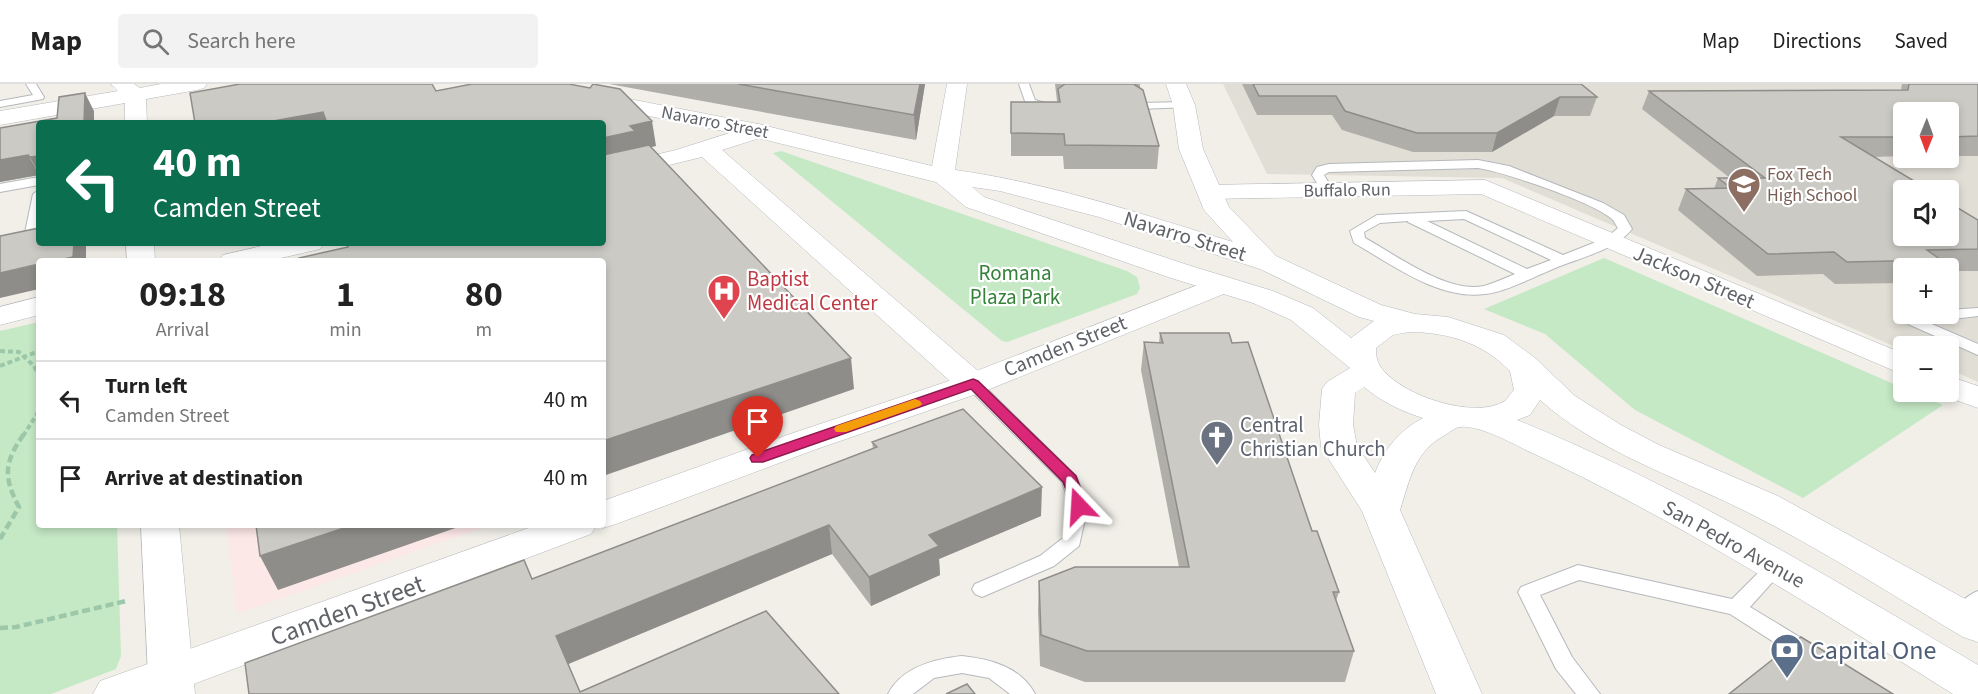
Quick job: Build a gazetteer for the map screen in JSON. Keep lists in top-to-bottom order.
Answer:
{
  "streets": {
    "main road": [
      "Navarro Street",
      "Buffalo Run",
      "Jackson Street",
      "Camden Street",
      "San Pedro Avenue"
    ]
  },
  "crossings": [
    ["Navarro Street", "Camden Street"],
    ["Navarro Street", "San Pedro Avenue"],
    ["Buffalo Run", "Jackson Street"]
  ],
  "parks": ["Romana Plaza Park"],
  "places": {
    "school or university": ["Fox Tech High School"],
    "hospital": ["Baptist Medical Center"],
    "church": ["Central Christian Church"],
    "bank": ["Capital One"]
  },
  "north": "bottom",
  "page": {
    "header": "Map",
    "search": "Search here",
    "nav": ["Map", "Directions", "Saved"],
    "map_buttons": ["+", "−"],
    "turn": ["40 m", "Camden Street"],
    "eta": [
      "09:18",
      "Arrival",
      "1",
      "min",
      "80",
      "m"
    ],
    "list": [
      {
        "name": "Turn left",
        "note": "Camden Street",
        "value": "40 m"
      },
      {
        "name": "Arrive at destination",
        "value": "40 m"
      }
    ]
  }
}
